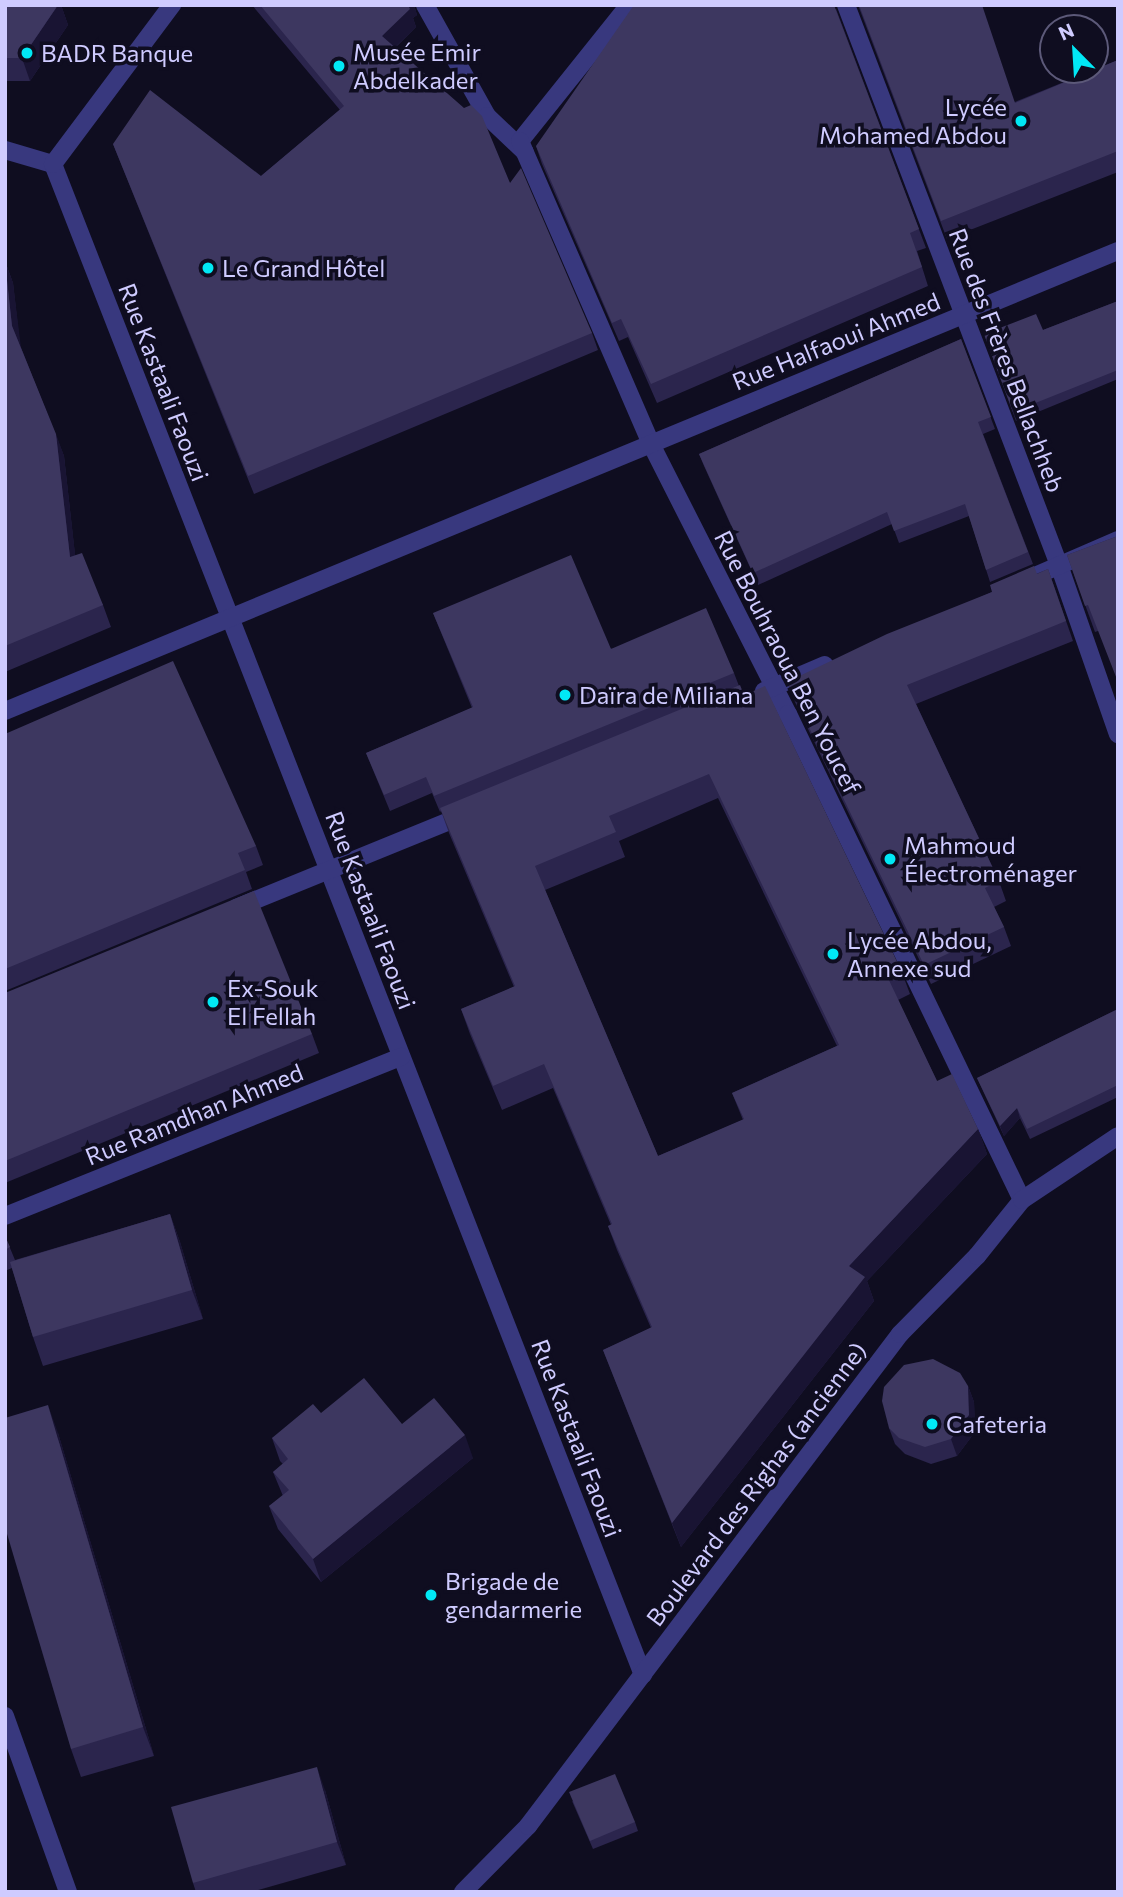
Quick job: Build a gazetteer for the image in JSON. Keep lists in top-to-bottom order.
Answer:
{
  "streets": {
    "street": [
      "Rue Halfaoui Ahmed",
      "Rue des Frères Bellachheb",
      "Rue Kastaali Faouzi",
      "Rue Bouhraoua Ben Youcef",
      "Rue Ramdhan Ahmed",
      "Boulevard des Righas (ancienne)"
    ]
  },
  "crossings": [
    ["Rue Halfaoui Ahmed", "Rue des Frères Bellachheb"],
    ["Rue Halfaoui Ahmed", "Rue Kastaali Faouzi"],
    ["Rue Halfaoui Ahmed", "Rue Bouhraoua Ben Youcef"],
    ["Rue Kastaali Faouzi", "Rue Ramdhan Ahmed"],
    ["Rue Kastaali Faouzi", "Boulevard des Righas (ancienne)"],
    ["Rue Bouhraoua Ben Youcef", "Boulevard des Righas (ancienne)"]
  ],
  "places": [
    "BADR Banque",
    "Musée Emir Abdelkader",
    "Lycée Mohamed Abdou",
    "Le Grand Hôtel",
    "Daïra de Miliana",
    "Mahmoud Électroménager",
    "Lycée Abdou, Annexe sud",
    "Ex-Souk El Fellah",
    "Cafeteria",
    "Brigade de gendarmerie"
  ],
  "north": "top left"
}
